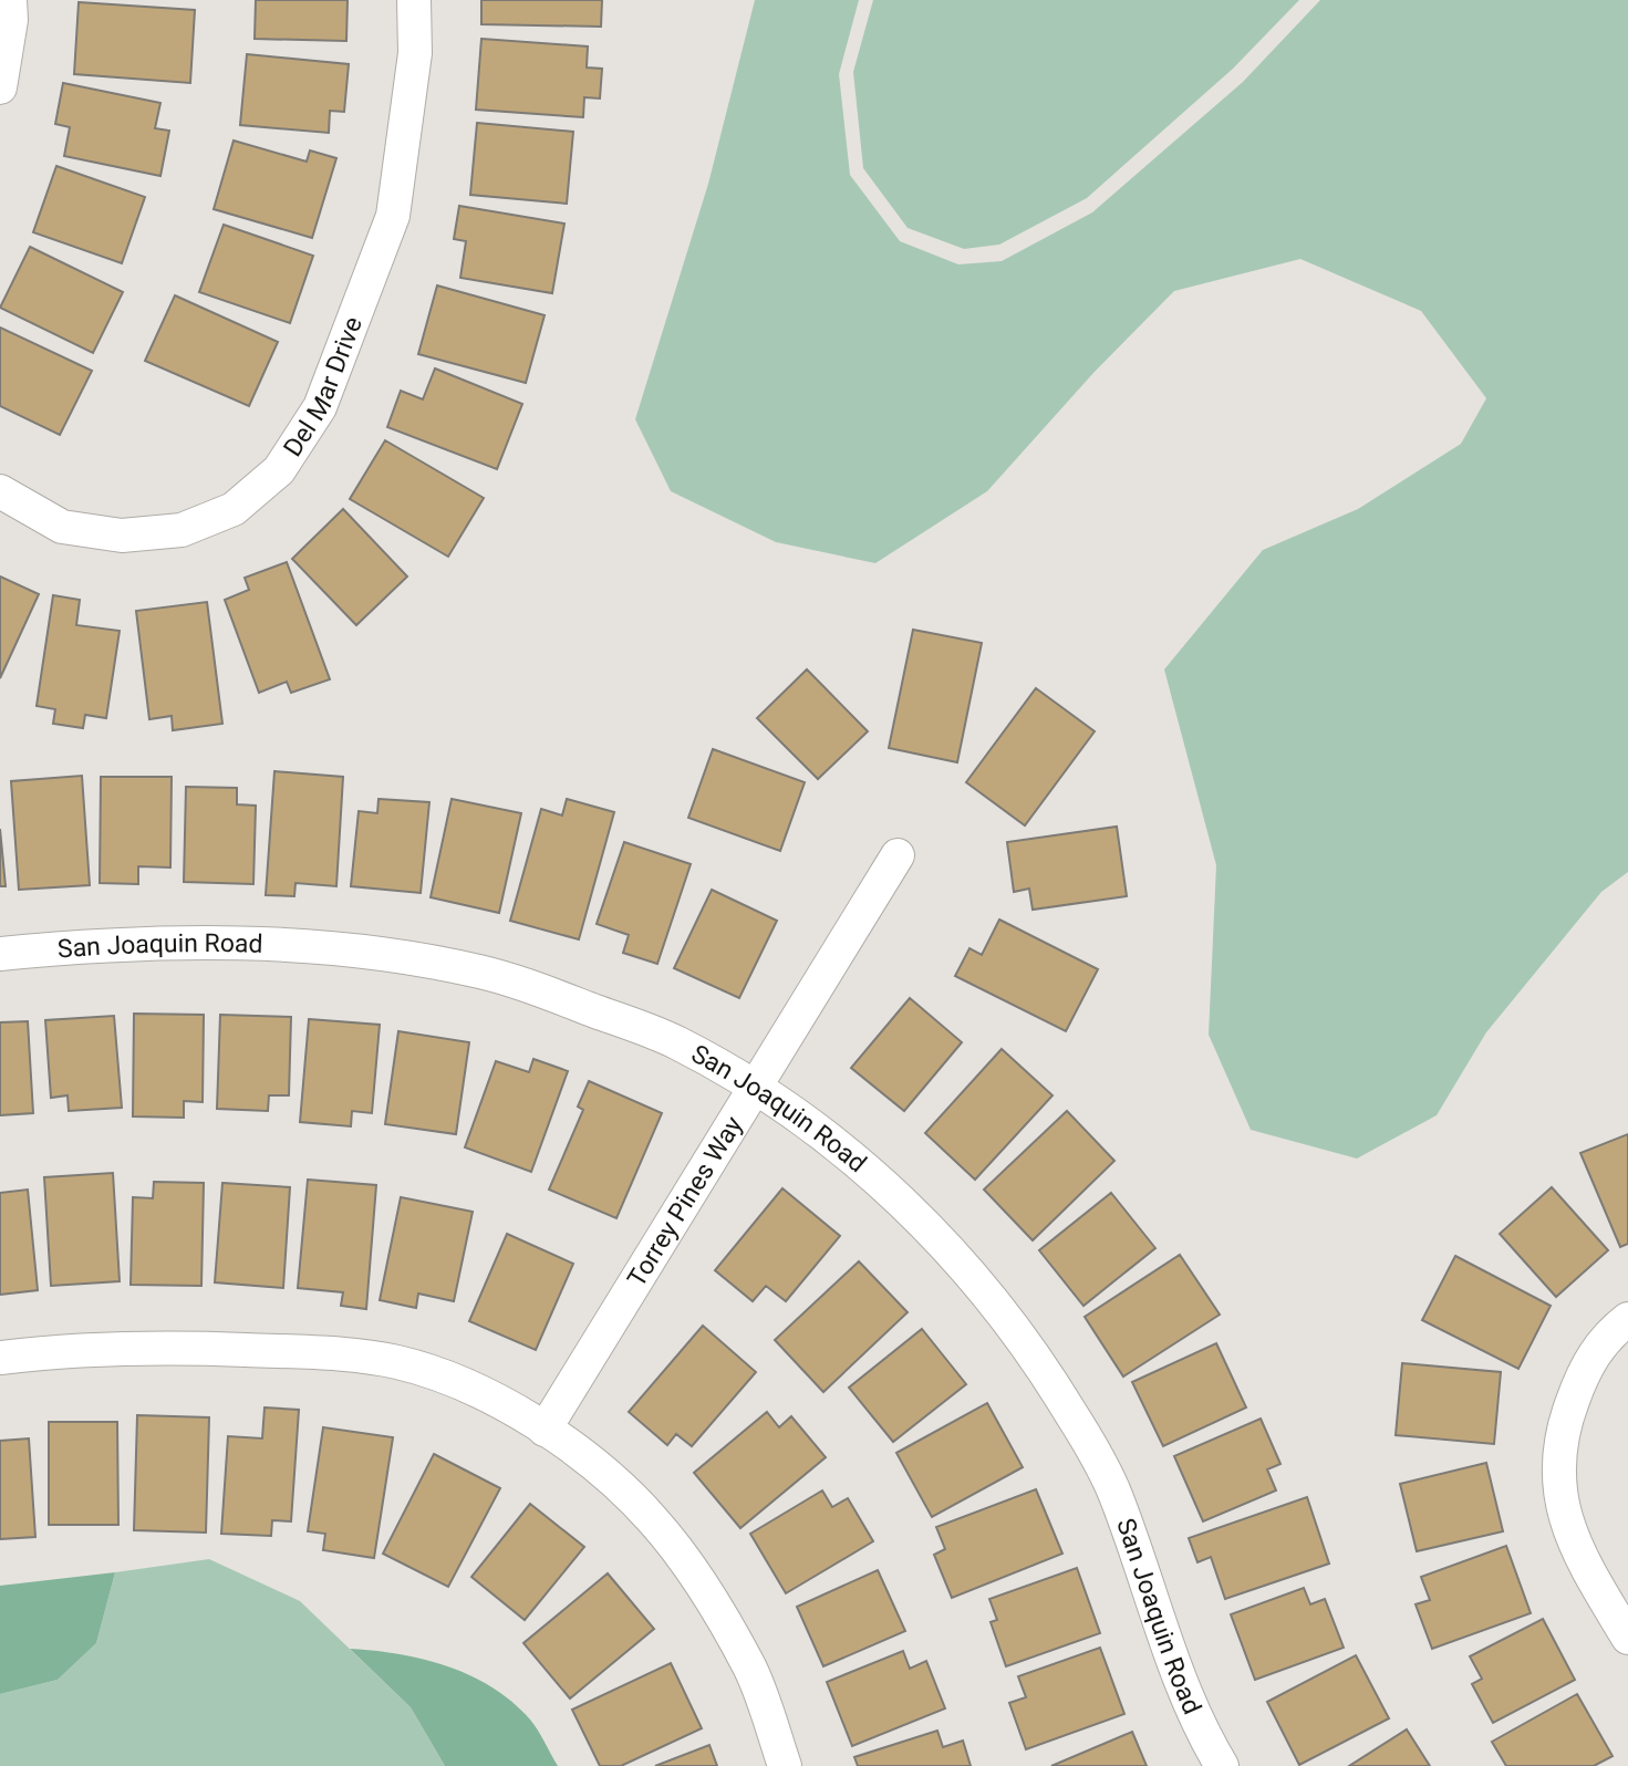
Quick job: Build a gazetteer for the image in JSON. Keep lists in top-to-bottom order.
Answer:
{
  "streets": {
    "street": ["Del Mar Drive", "San Joaquin Road", "Torrey Pines Way"]
  },
  "crossings": [
    ["San Joaquin Road", "Torrey Pines Way"]
  ]
}
